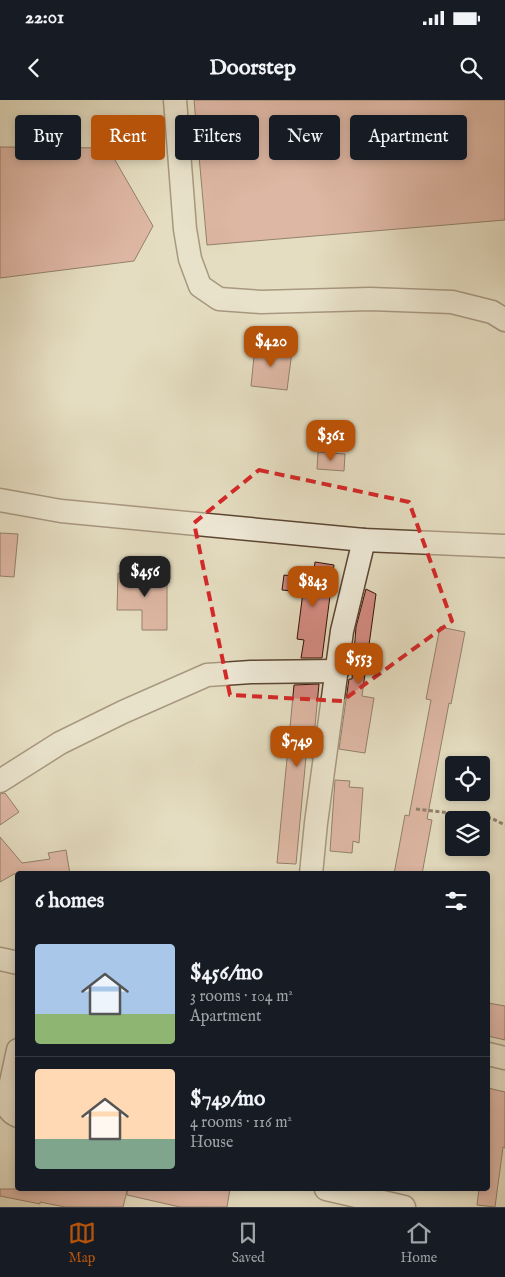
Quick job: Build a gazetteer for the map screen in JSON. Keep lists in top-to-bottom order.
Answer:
{
  "page": {
    "status": "22:01",
    "header": "Doorstep",
    "chip": [
      "Buy",
      "Rent",
      "Filters",
      "New",
      "Apartment"
    ],
    "price": [
      "$420",
      "$361",
      "$456",
      "$843",
      "$553",
      "$749"
    ],
    "heading": "6 homes",
    "list": [
      {
        "name": "$456/mo",
        "note": "3 rooms · 104 m² · Apartment"
      },
      {
        "name": "$749/mo",
        "note": "4 rooms · 116 m² · House"
      }
    ],
    "tabs": ["Map", "Saved", "Home"]
  }
}
